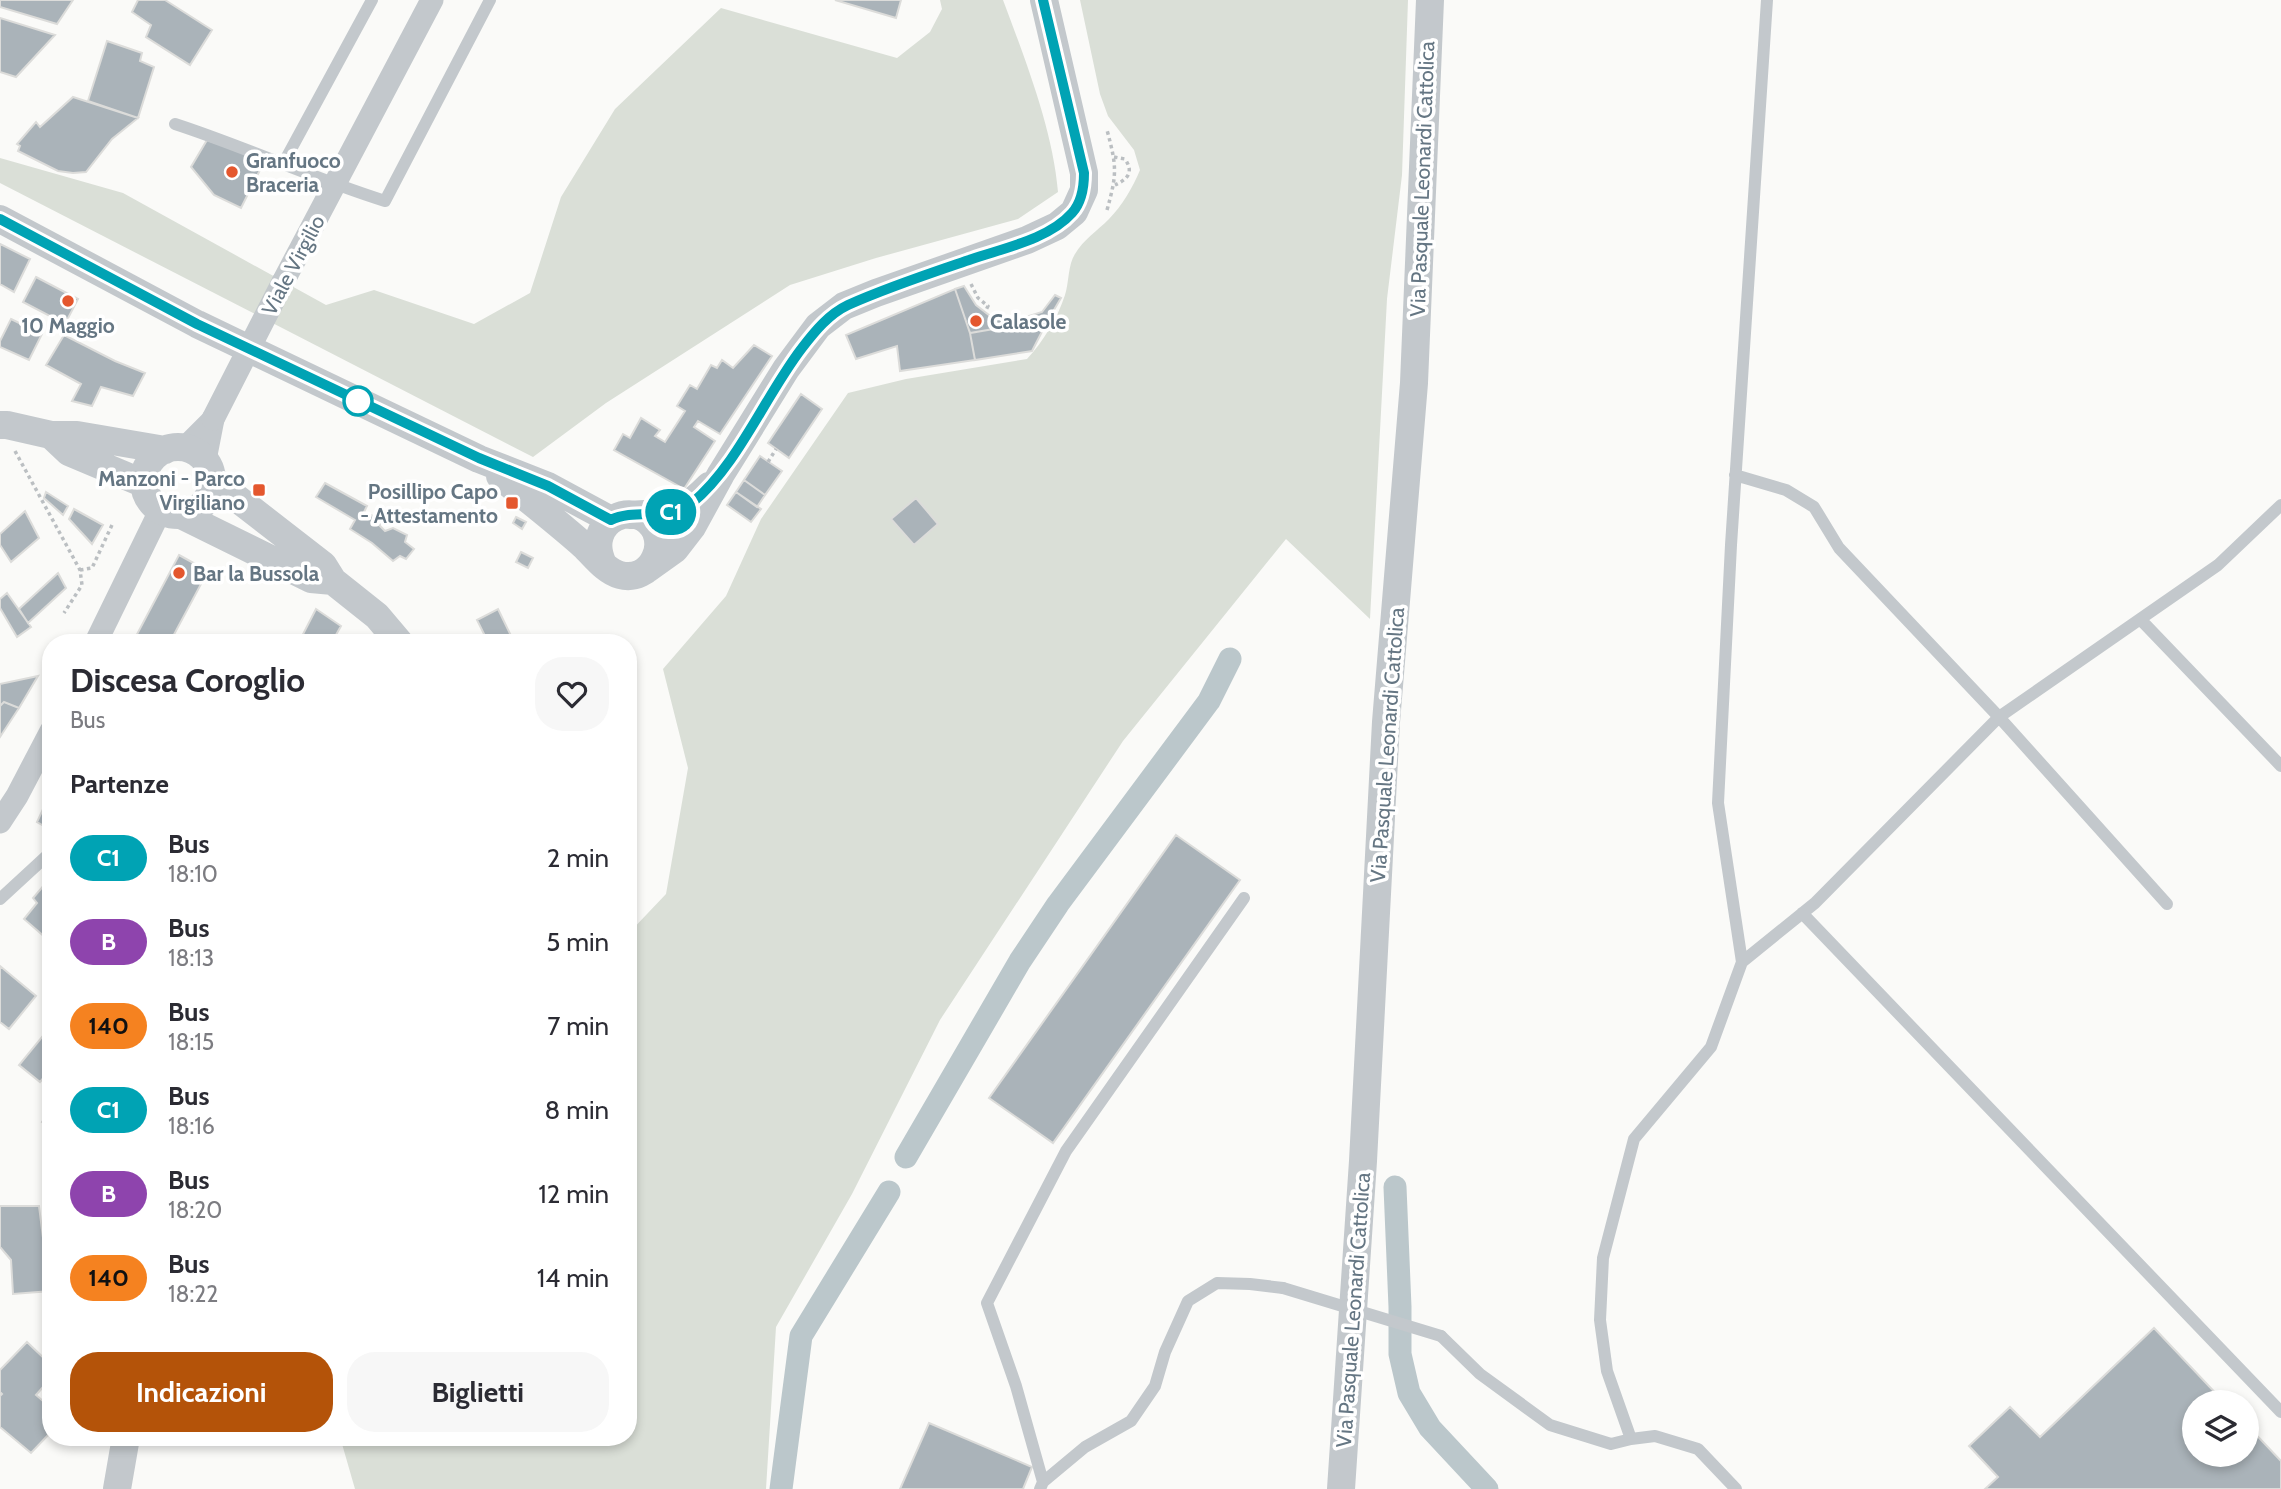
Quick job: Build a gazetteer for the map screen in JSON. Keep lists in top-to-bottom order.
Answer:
{
  "streets": {
    "street": ["Via Pasquale Leonardi Cattolica", "Viale Virgilio"]
  },
  "places": {
    "other": [
      "Granfuoco Braceria",
      "10 Maggio",
      "Calasole",
      "Bar la Bussola"
    ],
    "transit": ["Manzoni - Parco Virgiliano", "Posillipo Capo - Attestamento"]
  },
  "lines": ["bus line C1"],
  "page": {
    "on_map": "C1",
    "heading": [
      ["Discesa Coroglio", "Bus"],
      "Partenze"
    ],
    "list": [
      {
        "mark": "C1",
        "name": "Bus",
        "note": "18:10",
        "value": "2 min"
      },
      {
        "mark": "B",
        "name": "Bus",
        "note": "18:13",
        "value": "5 min"
      },
      {
        "mark": "140",
        "name": "Bus",
        "note": "18:15",
        "value": "7 min"
      },
      {
        "mark": "C1",
        "name": "Bus",
        "note": "18:16",
        "value": "8 min"
      },
      {
        "mark": "B",
        "name": "Bus",
        "note": "18:20",
        "value": "12 min"
      },
      {
        "mark": "140",
        "name": "Bus",
        "note": "18:22",
        "value": "14 min"
      }
    ],
    "buttons": ["Indicazioni", "Biglietti"]
  }
}
